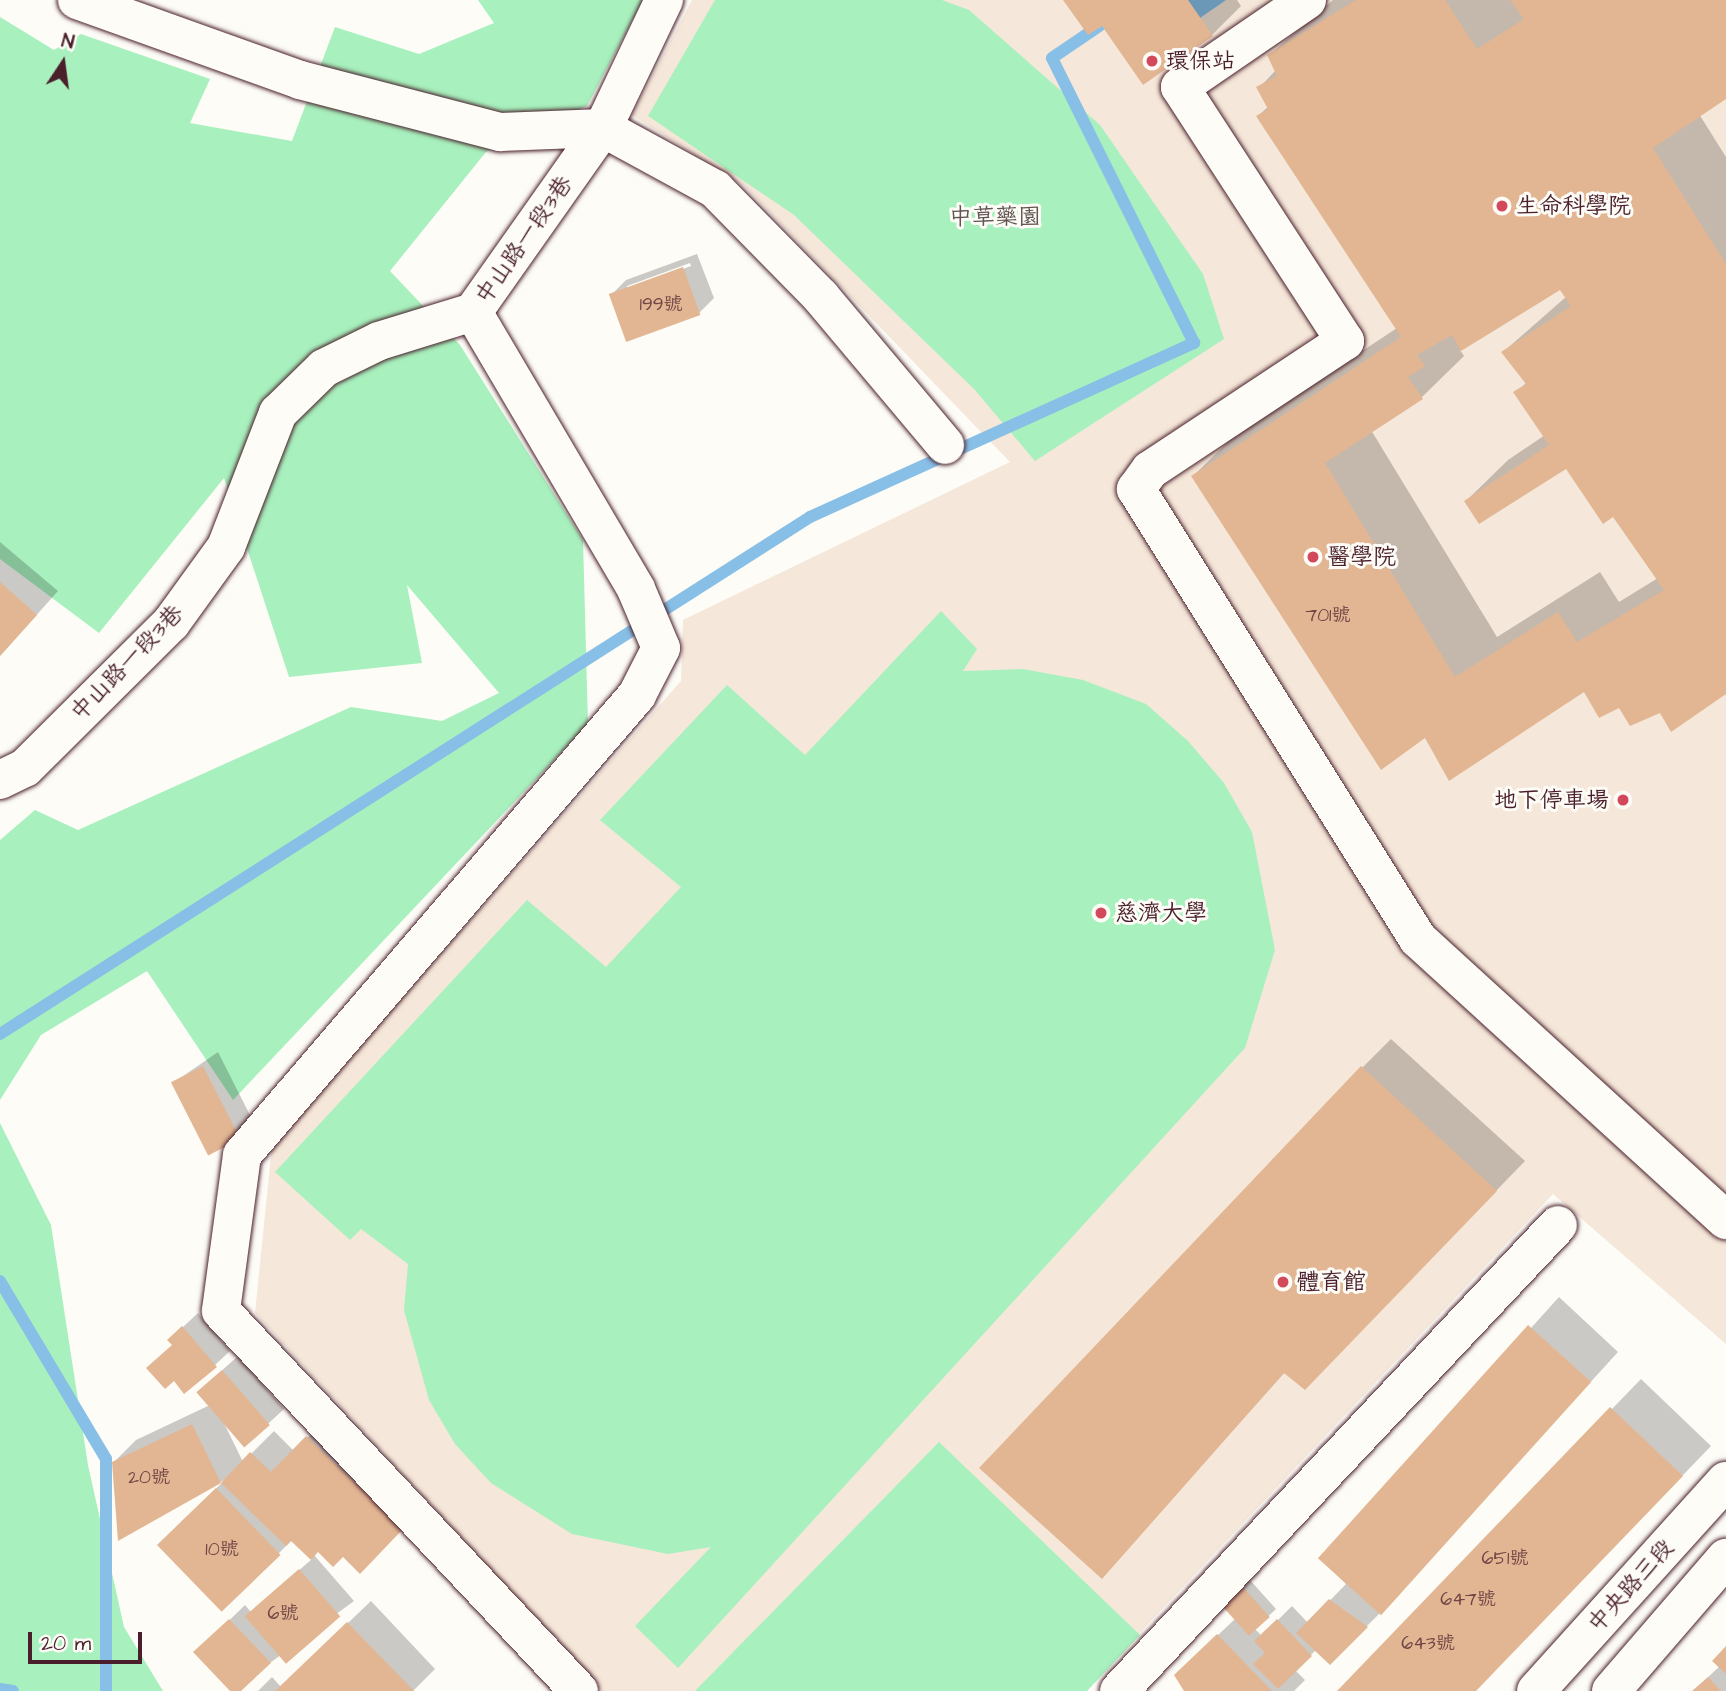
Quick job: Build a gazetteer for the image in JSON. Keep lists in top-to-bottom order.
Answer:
{
  "streets": {
    "street": ["中山路一段3巷", "中央路三段"]
  },
  "parks": ["中草藥園"],
  "places": [
    "環保站",
    "生命科學院",
    "醫學院",
    "地下停車場",
    "慈濟大學",
    "體育館"
  ],
  "house_numbers": [
    "199號",
    "701號",
    "20號",
    "10號",
    "651號",
    "647號",
    "6號",
    "643號"
  ],
  "scale_bar": "20 m",
  "north": "top"
}
